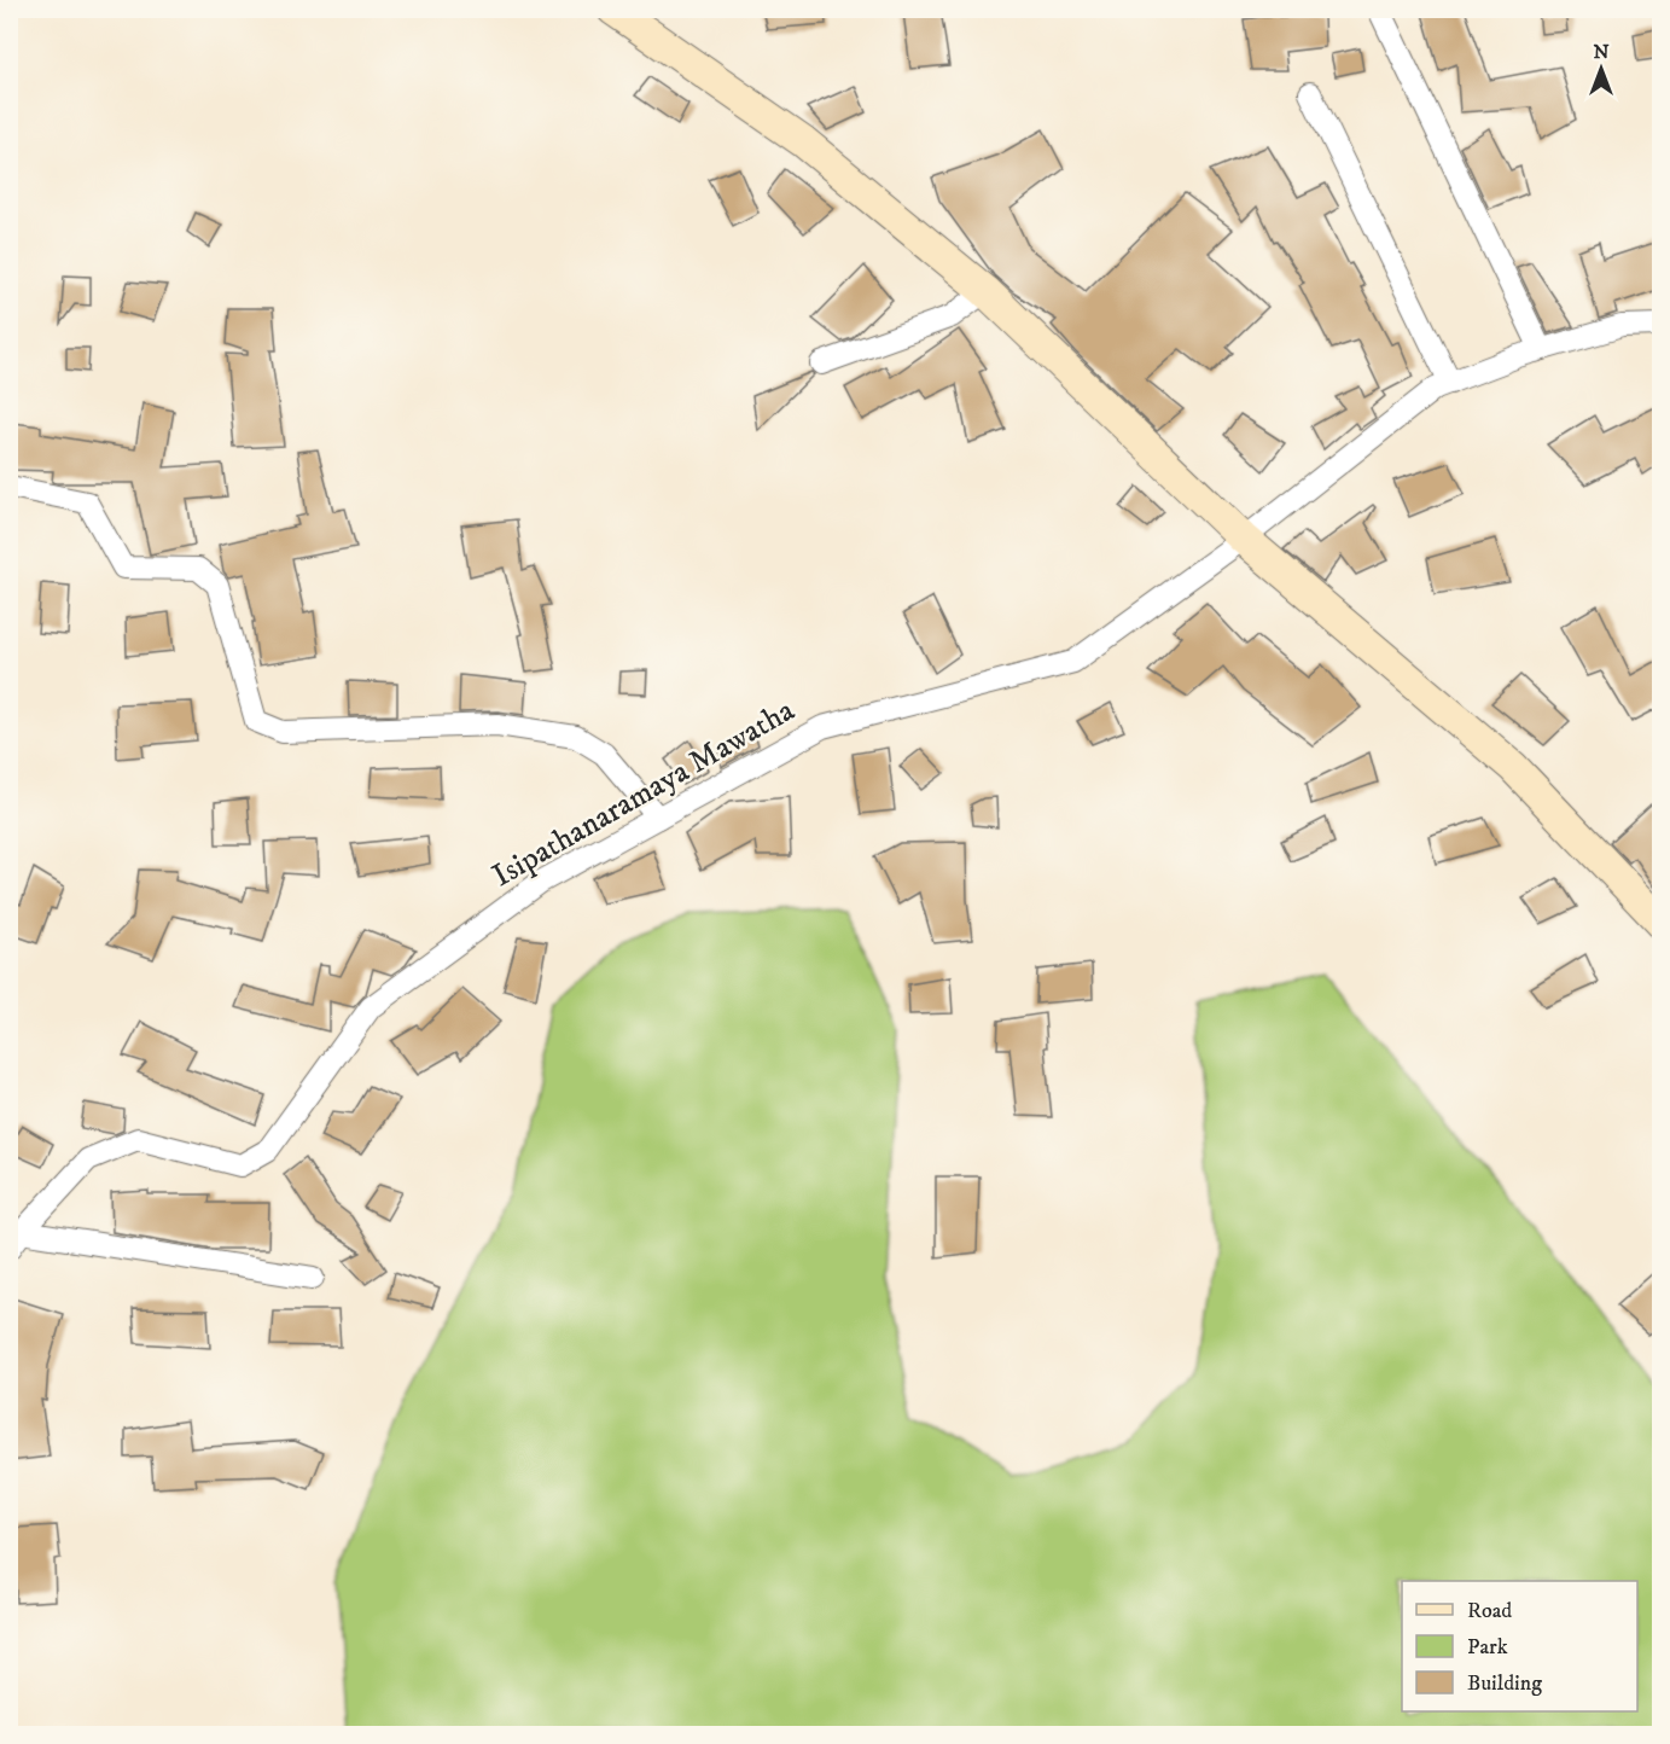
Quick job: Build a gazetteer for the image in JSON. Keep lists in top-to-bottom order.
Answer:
{
  "streets": {
    "street": ["Isipathanaramaya Mawatha"]
  },
  "legend": ["Road", "Park", "Building"],
  "north": "top"
}
